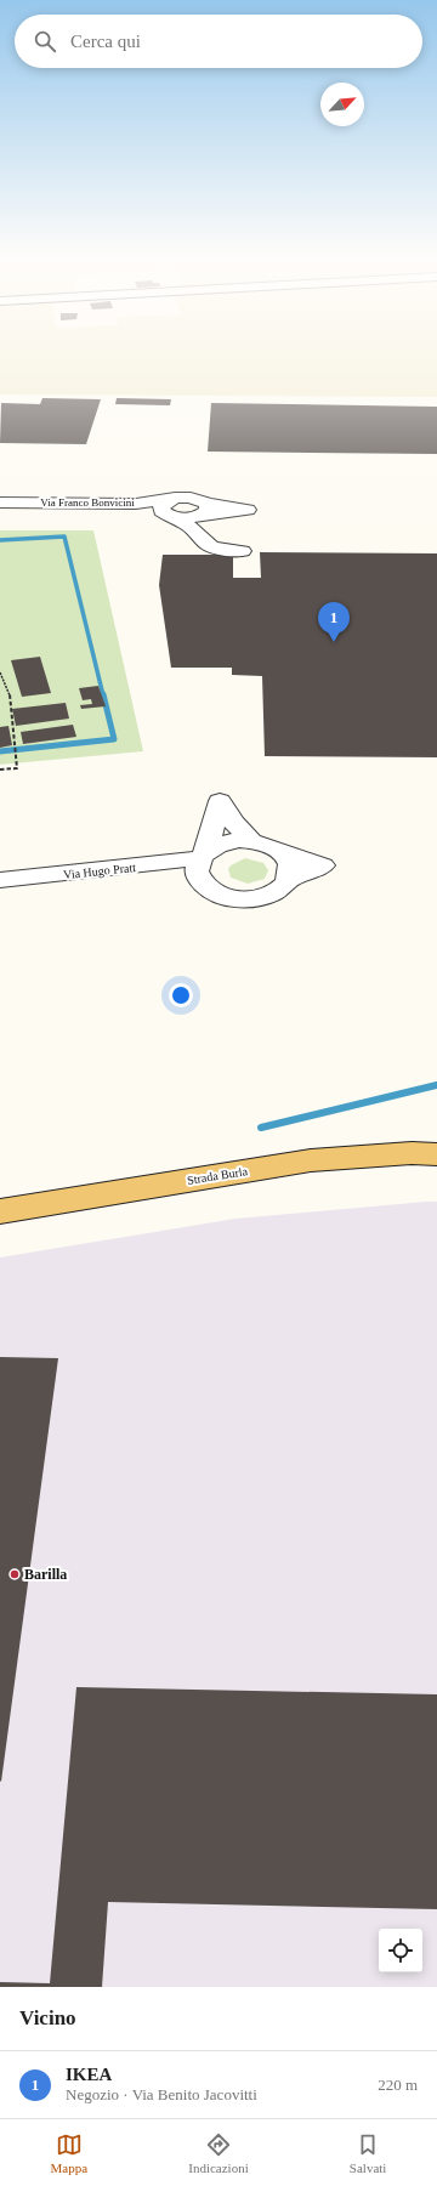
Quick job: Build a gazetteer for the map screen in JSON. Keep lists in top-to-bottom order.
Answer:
{
  "streets": {
    "main road": ["Strada Burla"],
    "street": ["Via Franco Bonvicini", "Via Hugo Pratt"]
  },
  "places": ["Barilla"],
  "north": "top right",
  "page": {
    "search": "Cerca qui",
    "pins": "1",
    "heading": "Vicino",
    "list": [
      {
        "mark": "1",
        "name": "IKEA",
        "note": "Negozio · Via Benito Jacovitti",
        "value": "220 m"
      }
    ],
    "nav": ["Mappa", "Indicazioni", "Salvati"]
  }
}
